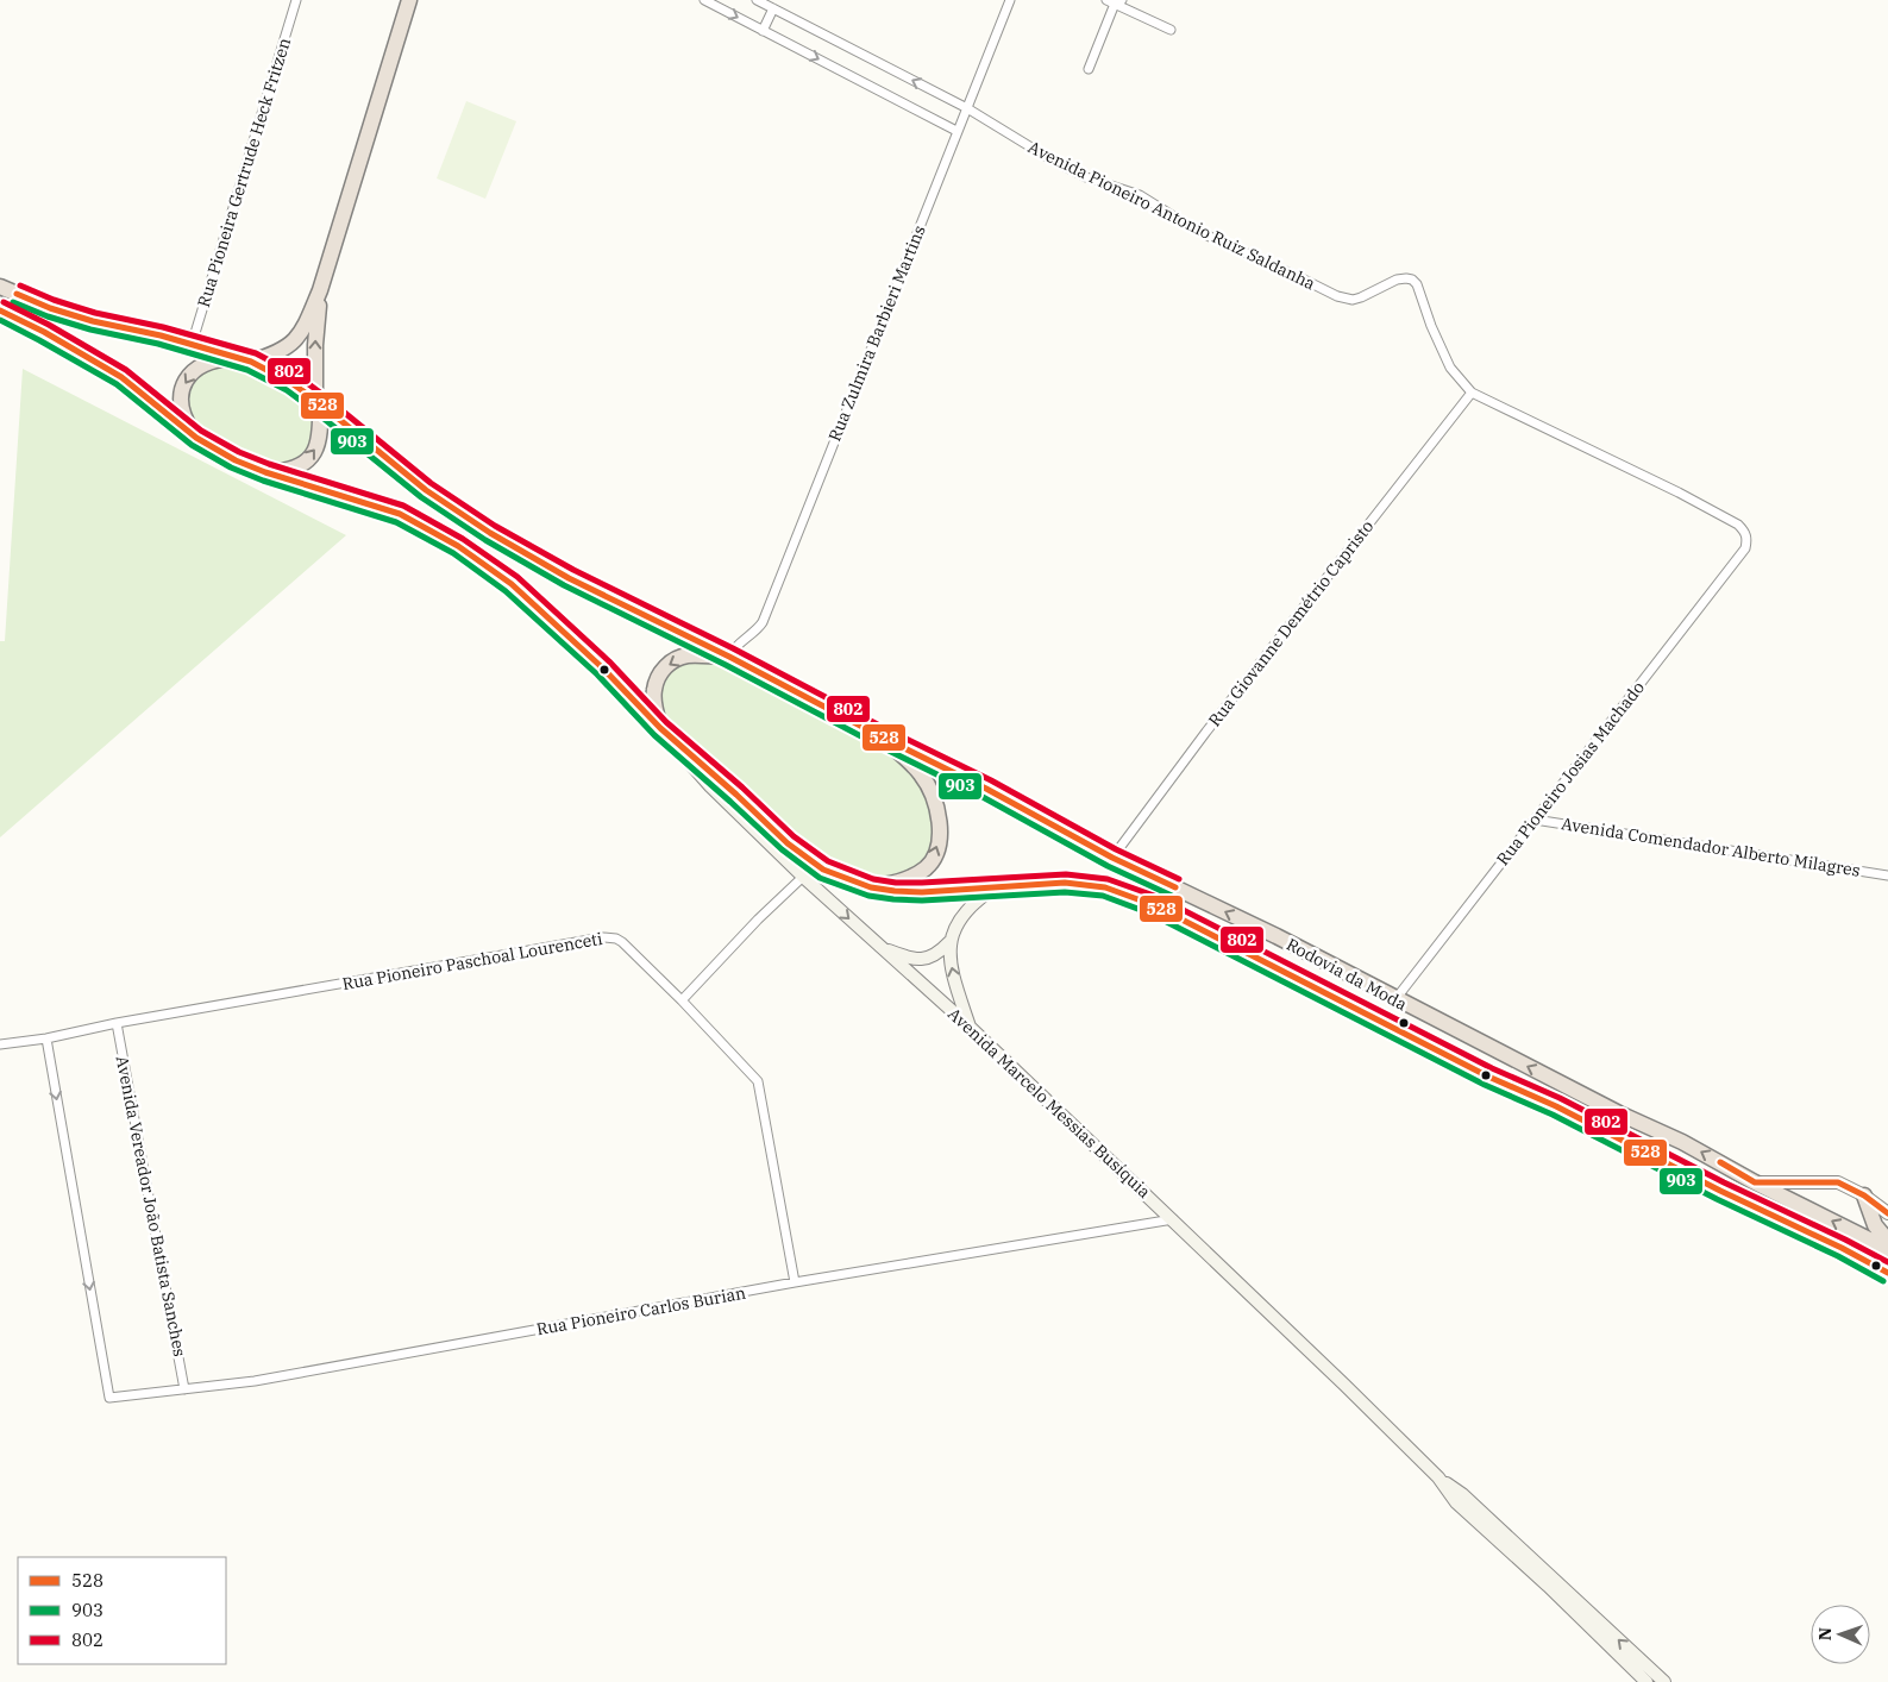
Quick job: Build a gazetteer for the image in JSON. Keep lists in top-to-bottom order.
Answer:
{
  "streets": {
    "highway": ["Rodovia da Moda"],
    "street": [
      "Rua Pioneira Gertrude Heck Fritzen",
      "Avenida Pioneiro Antonio Ruiz Saldanha",
      "Rua Zulmira Barbieri Martins",
      "Rua Giovanne Demétrio Capristo",
      "Rua Pioneiro Josias Machado",
      "Avenida Comendador Alberto Milagres",
      "Rua Pioneiro Paschoal Lourenceti",
      "Avenida Marcelo Messias Busíquia",
      "Avenida Vereador João Batista Sanches",
      "Rua Pioneiro Carlos Burian"
    ]
  },
  "crossings": [
    ["Avenida Pioneiro Antonio Ruiz Saldanha", "Rua Zulmira Barbieri Martins"],
    ["Avenida Pioneiro Antonio Ruiz Saldanha", "Rua Giovanne Demétrio Capristo"],
    ["Avenida Pioneiro Antonio Ruiz Saldanha", "Rua Pioneiro Josias Machado"],
    ["Rua Zulmira Barbieri Martins", "Rodovia da Moda"],
    ["Rua Giovanne Demétrio Capristo", "Rodovia da Moda"],
    ["Rua Pioneiro Josias Machado", "Avenida Comendador Alberto Milagres"],
    ["Rua Pioneiro Josias Machado", "Rodovia da Moda"],
    ["Rua Pioneiro Paschoal Lourenceti", "Avenida Vereador João Batista Sanches"],
    ["Rua Pioneiro Paschoal Lourenceti", "Rua Pioneiro Carlos Burian"],
    ["Rodovia da Moda", "Avenida Marcelo Messias Busíquia"],
    ["Avenida Marcelo Messias Busíquia", "Rua Pioneiro Carlos Burian"],
    ["Avenida Vereador João Batista Sanches", "Rua Pioneiro Carlos Burian"]
  ],
  "lines": ["transit line 802", "transit line 528", "transit line 903"],
  "legend": ["528", "903", "802"],
  "north": "left"
}
